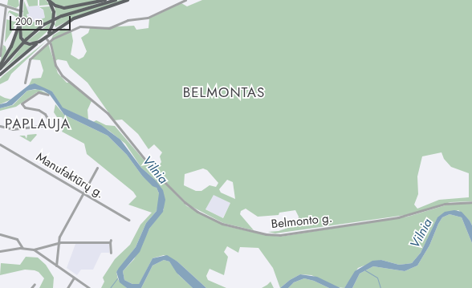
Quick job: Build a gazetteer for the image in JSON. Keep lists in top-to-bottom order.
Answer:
{
  "streets": {
    "street": ["Manufaktūrų g.", "Belmonto g."]
  },
  "districts": ["BELMONTAS", "PAPLAUJA"],
  "water": ["Vilnia"],
  "scale_bar": "200 m"
}
